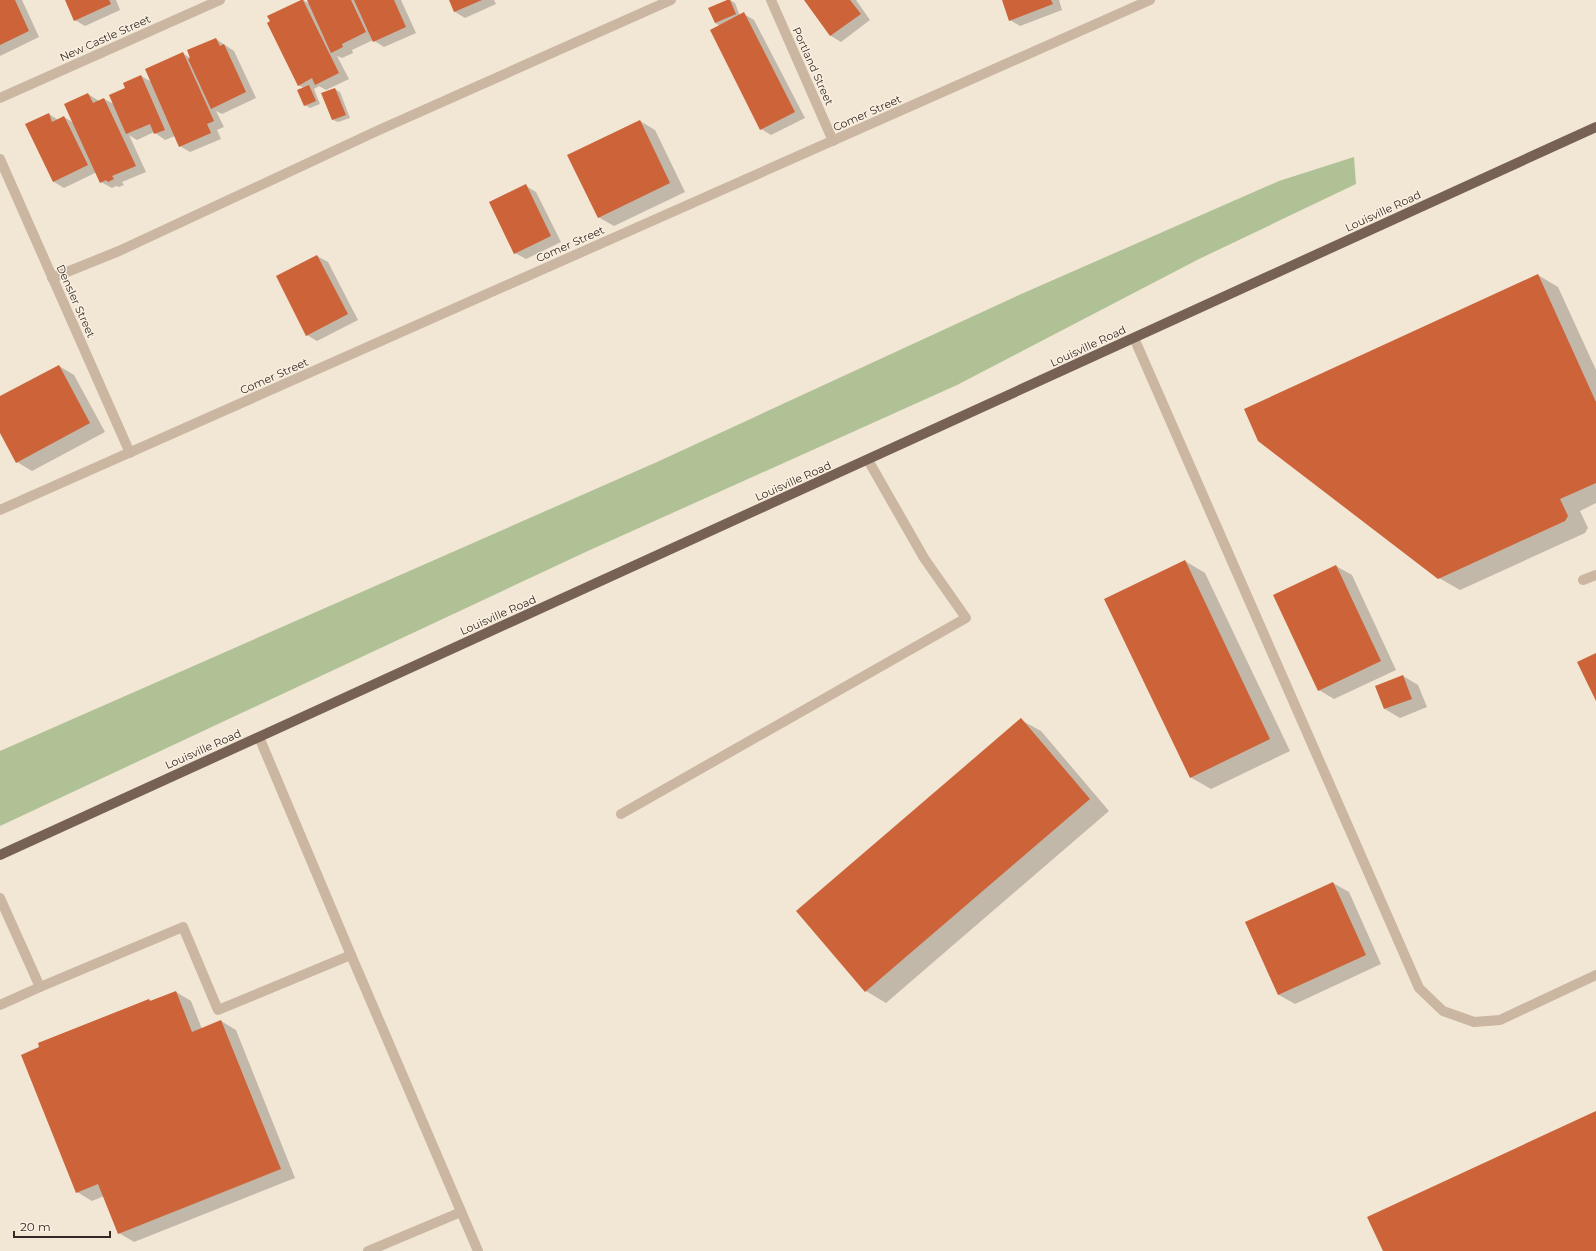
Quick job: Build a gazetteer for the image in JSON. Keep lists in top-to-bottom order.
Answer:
{
  "streets": {
    "main road": ["Louisville Road"],
    "street": [
      "New Castle Street",
      "Portland Street",
      "Comer Street",
      "Densler Street"
    ]
  },
  "crossings": [
    ["Portland Street", "Comer Street"],
    ["Comer Street", "Densler Street"]
  ],
  "scale_bar": "20 m"
}
